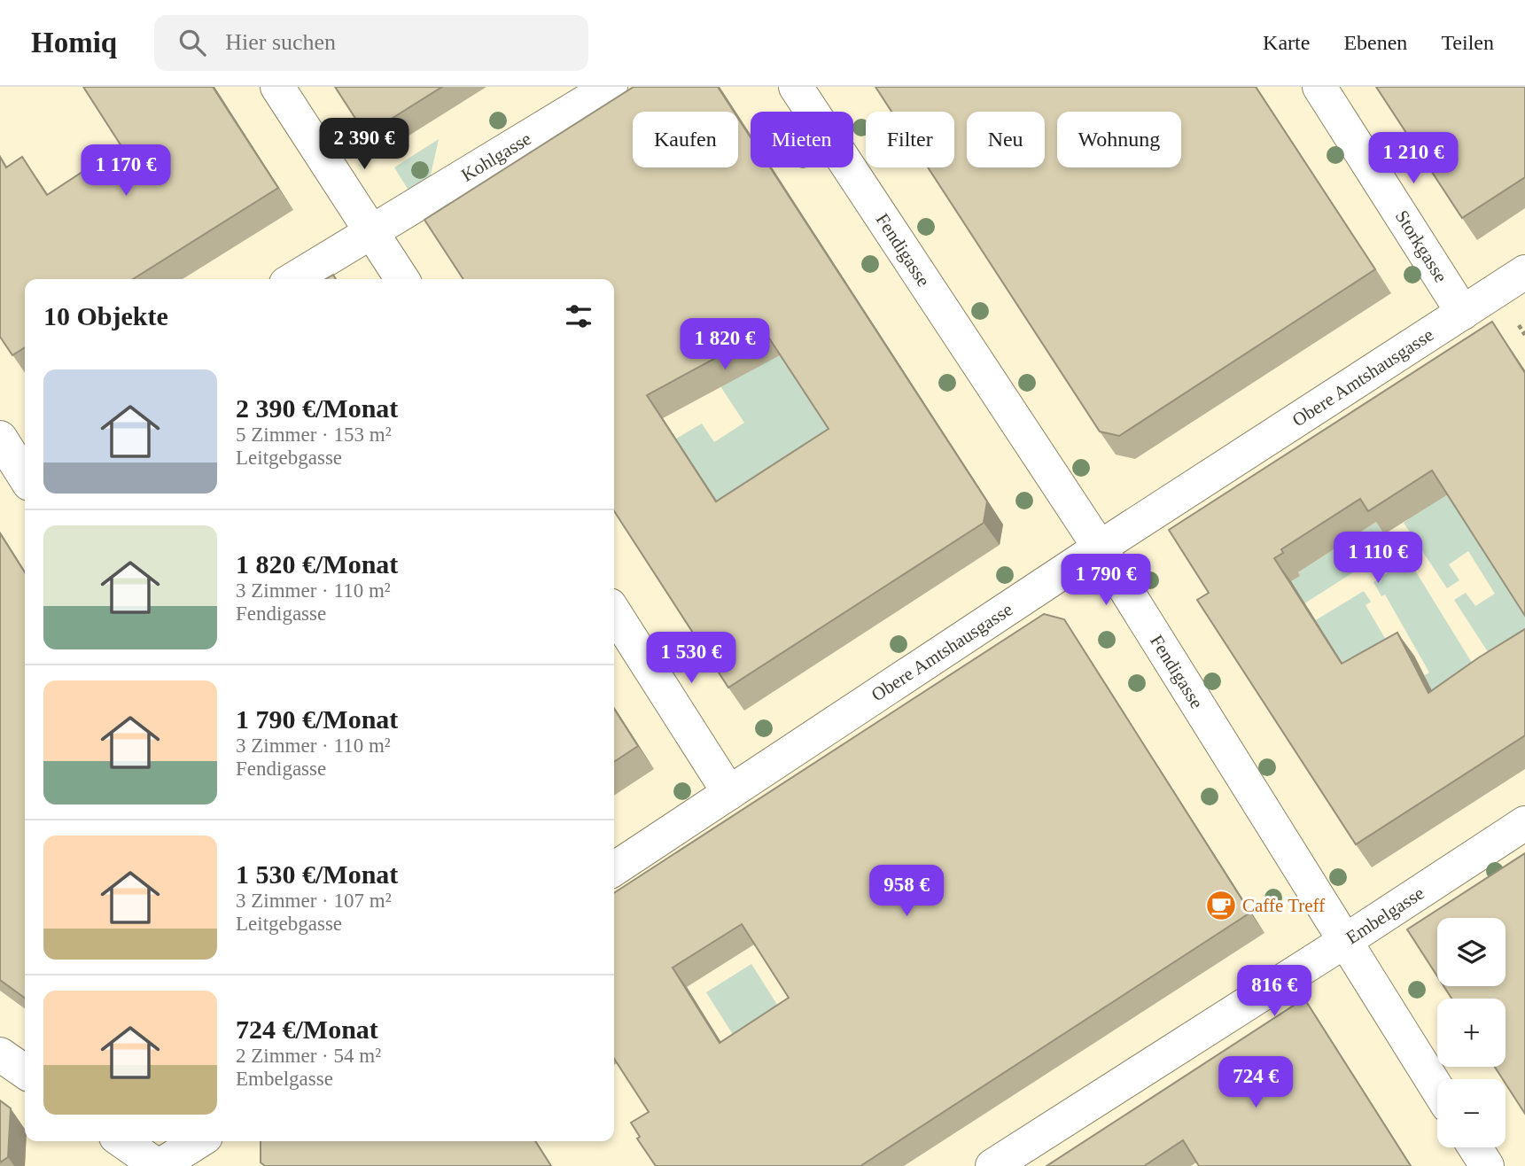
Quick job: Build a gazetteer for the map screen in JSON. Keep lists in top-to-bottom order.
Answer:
{
  "streets": {
    "street": [
      "Kohlgasse",
      "Storkgasse",
      "Fendigasse",
      "Obere Amtshausgasse",
      "Embelgasse"
    ]
  },
  "crossings": [
    ["Storkgasse", "Obere Amtshausgasse"],
    ["Fendigasse", "Obere Amtshausgasse"],
    ["Fendigasse", "Embelgasse"]
  ],
  "places": {
    "cafe": ["Caffe Treff"]
  },
  "page": {
    "header": "Homiq",
    "search": "Hier suchen",
    "nav": ["Karte", "Ebenen", "Teilen"],
    "chip": [
      "Kaufen",
      "Mieten",
      "Filter",
      "Neu",
      "Wohnung"
    ],
    "price": [
      "2 390 €",
      "1 210 €",
      "1 170 €",
      "1 820 €",
      "1 110 €",
      "1 790 €",
      "1 530 €",
      "958 €",
      "816 €",
      "724 €"
    ],
    "heading": "10 Objekte",
    "list": [
      {
        "name": "2 390 €/Monat",
        "note": "5 Zimmer · 153 m² · Leitgebgasse"
      },
      {
        "name": "1 820 €/Monat",
        "note": "3 Zimmer · 110 m² · Fendigasse"
      },
      {
        "name": "1 790 €/Monat",
        "note": "3 Zimmer · 110 m² · Fendigasse"
      },
      {
        "name": "1 530 €/Monat",
        "note": "3 Zimmer · 107 m² · Leitgebgasse"
      },
      {
        "name": "724 €/Monat",
        "note": "2 Zimmer · 54 m² · Embelgasse"
      }
    ],
    "map_buttons": ["+", "−"]
  }
}
